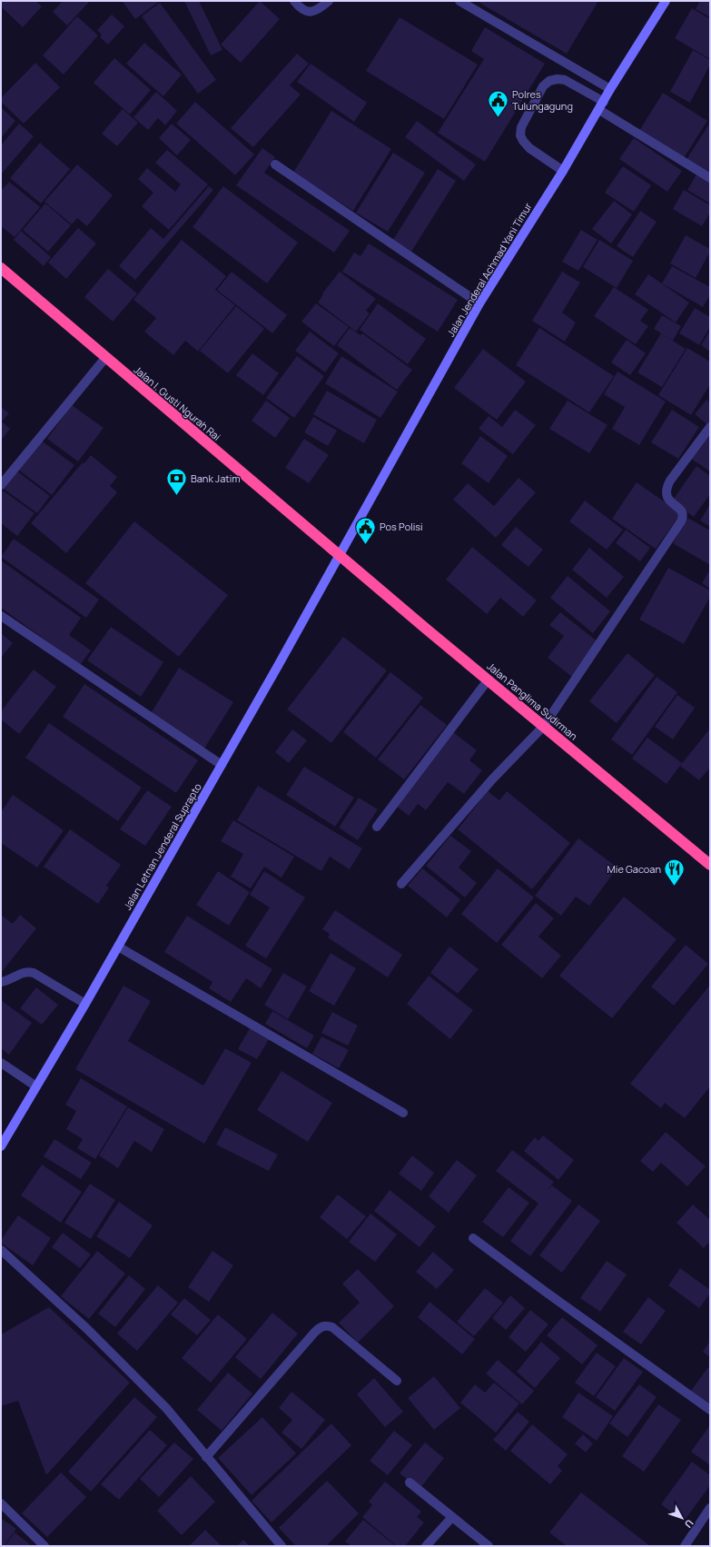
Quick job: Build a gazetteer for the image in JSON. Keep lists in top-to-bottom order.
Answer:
{
  "streets": {
    "highway": ["Jalan I. Gusti Ngurah Rai", "Jalan Panglima Sudirman"],
    "main road": ["Jalan Jenderal Achmad Yani Timur", "Jalan Letnan Jenderal Suprapto"]
  },
  "crossings": [
    ["Jalan Jenderal Achmad Yani Timur", "Jalan I. Gusti Ngurah Rai"],
    ["Jalan Jenderal Achmad Yani Timur", "Jalan Panglima Sudirman"],
    ["Jalan Jenderal Achmad Yani Timur", "Jalan Letnan Jenderal Suprapto"],
    ["Jalan I. Gusti Ngurah Rai", "Jalan Panglima Sudirman"],
    ["Jalan I. Gusti Ngurah Rai", "Jalan Letnan Jenderal Suprapto"],
    ["Jalan Panglima Sudirman", "Jalan Letnan Jenderal Suprapto"]
  ],
  "places": {
    "public building": ["Polres Tulungagung", "Pos Polisi"],
    "bank": ["Bank Jatim"],
    "restaurant": ["Mie Gacoan"]
  },
  "north": "bottom right"
}
